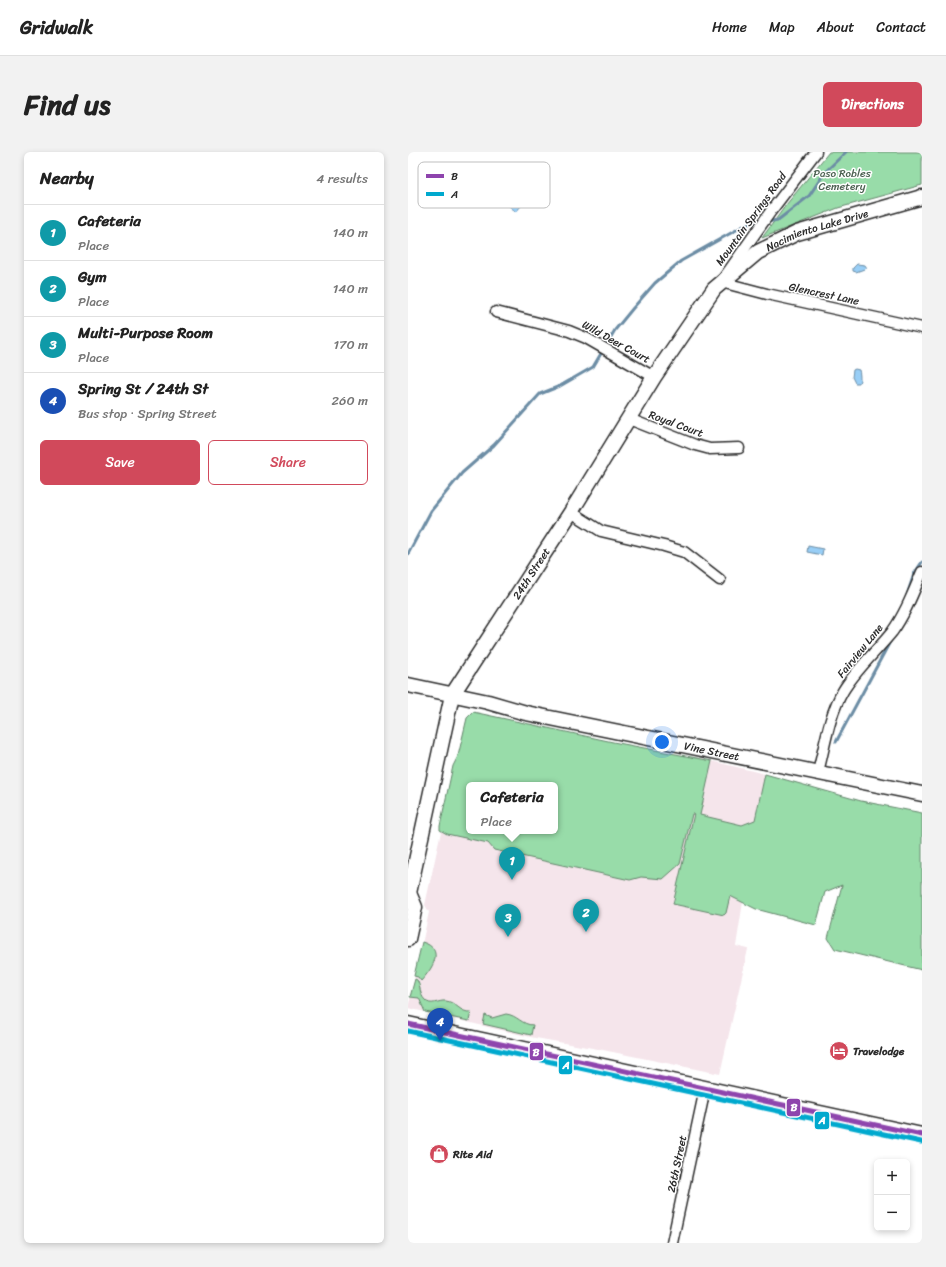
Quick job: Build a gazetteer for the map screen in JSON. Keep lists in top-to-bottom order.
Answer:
{
  "streets": {
    "main road": ["Nacimiento Lake Drive", "24th Street", "Vine Street"],
    "street": [
      "Mountain Springs Road",
      "Glencrest Lane",
      "Wild Deer Court",
      "Royal Court",
      "Fairview Lane",
      "26th Street"
    ]
  },
  "crossings": [
    ["Mountain Springs Road", "Nacimiento Lake Drive"],
    ["Mountain Springs Road", "Glencrest Lane"],
    ["Mountain Springs Road", "24th Street"],
    ["Nacimiento Lake Drive", "Glencrest Lane"],
    ["Nacimiento Lake Drive", "24th Street"],
    ["Glencrest Lane", "24th Street"],
    ["Wild Deer Court", "24th Street"],
    ["Royal Court", "24th Street"],
    ["24th Street", "Vine Street"],
    ["Fairview Lane", "Vine Street"]
  ],
  "parks": ["Paso Robles Cemetery"],
  "places": {
    "hotel": ["Travelodge"],
    "shop": ["Rite Aid"]
  },
  "lines": ["transit line B", "transit line A"],
  "legend": ["B", "A"],
  "page": {
    "header": "Gridwalk",
    "nav": [
      "Home",
      "Map",
      "About",
      "Contact"
    ],
    "title": "Find us",
    "buttons": [
      "Directions",
      ["Save", "Share"]
    ],
    "heading": ["Nearby", "4 results"],
    "list": [
      {
        "mark": "1",
        "name": "Cafeteria",
        "note": "Place",
        "value": "140 m"
      },
      {
        "mark": "2",
        "name": "Gym",
        "note": "Place",
        "value": "140 m"
      },
      {
        "mark": "3",
        "name": "Multi-Purpose Room",
        "note": "Place",
        "value": "170 m"
      },
      {
        "mark": "4",
        "name": "Spring St / 24th St",
        "note": "Bus stop · Spring Street",
        "value": "260 m"
      }
    ],
    "popup": ["Cafeteria", "Place"],
    "pins": [
      "1",
      "2",
      "3",
      "4"
    ],
    "map_buttons": ["+", "−"]
  }
}
